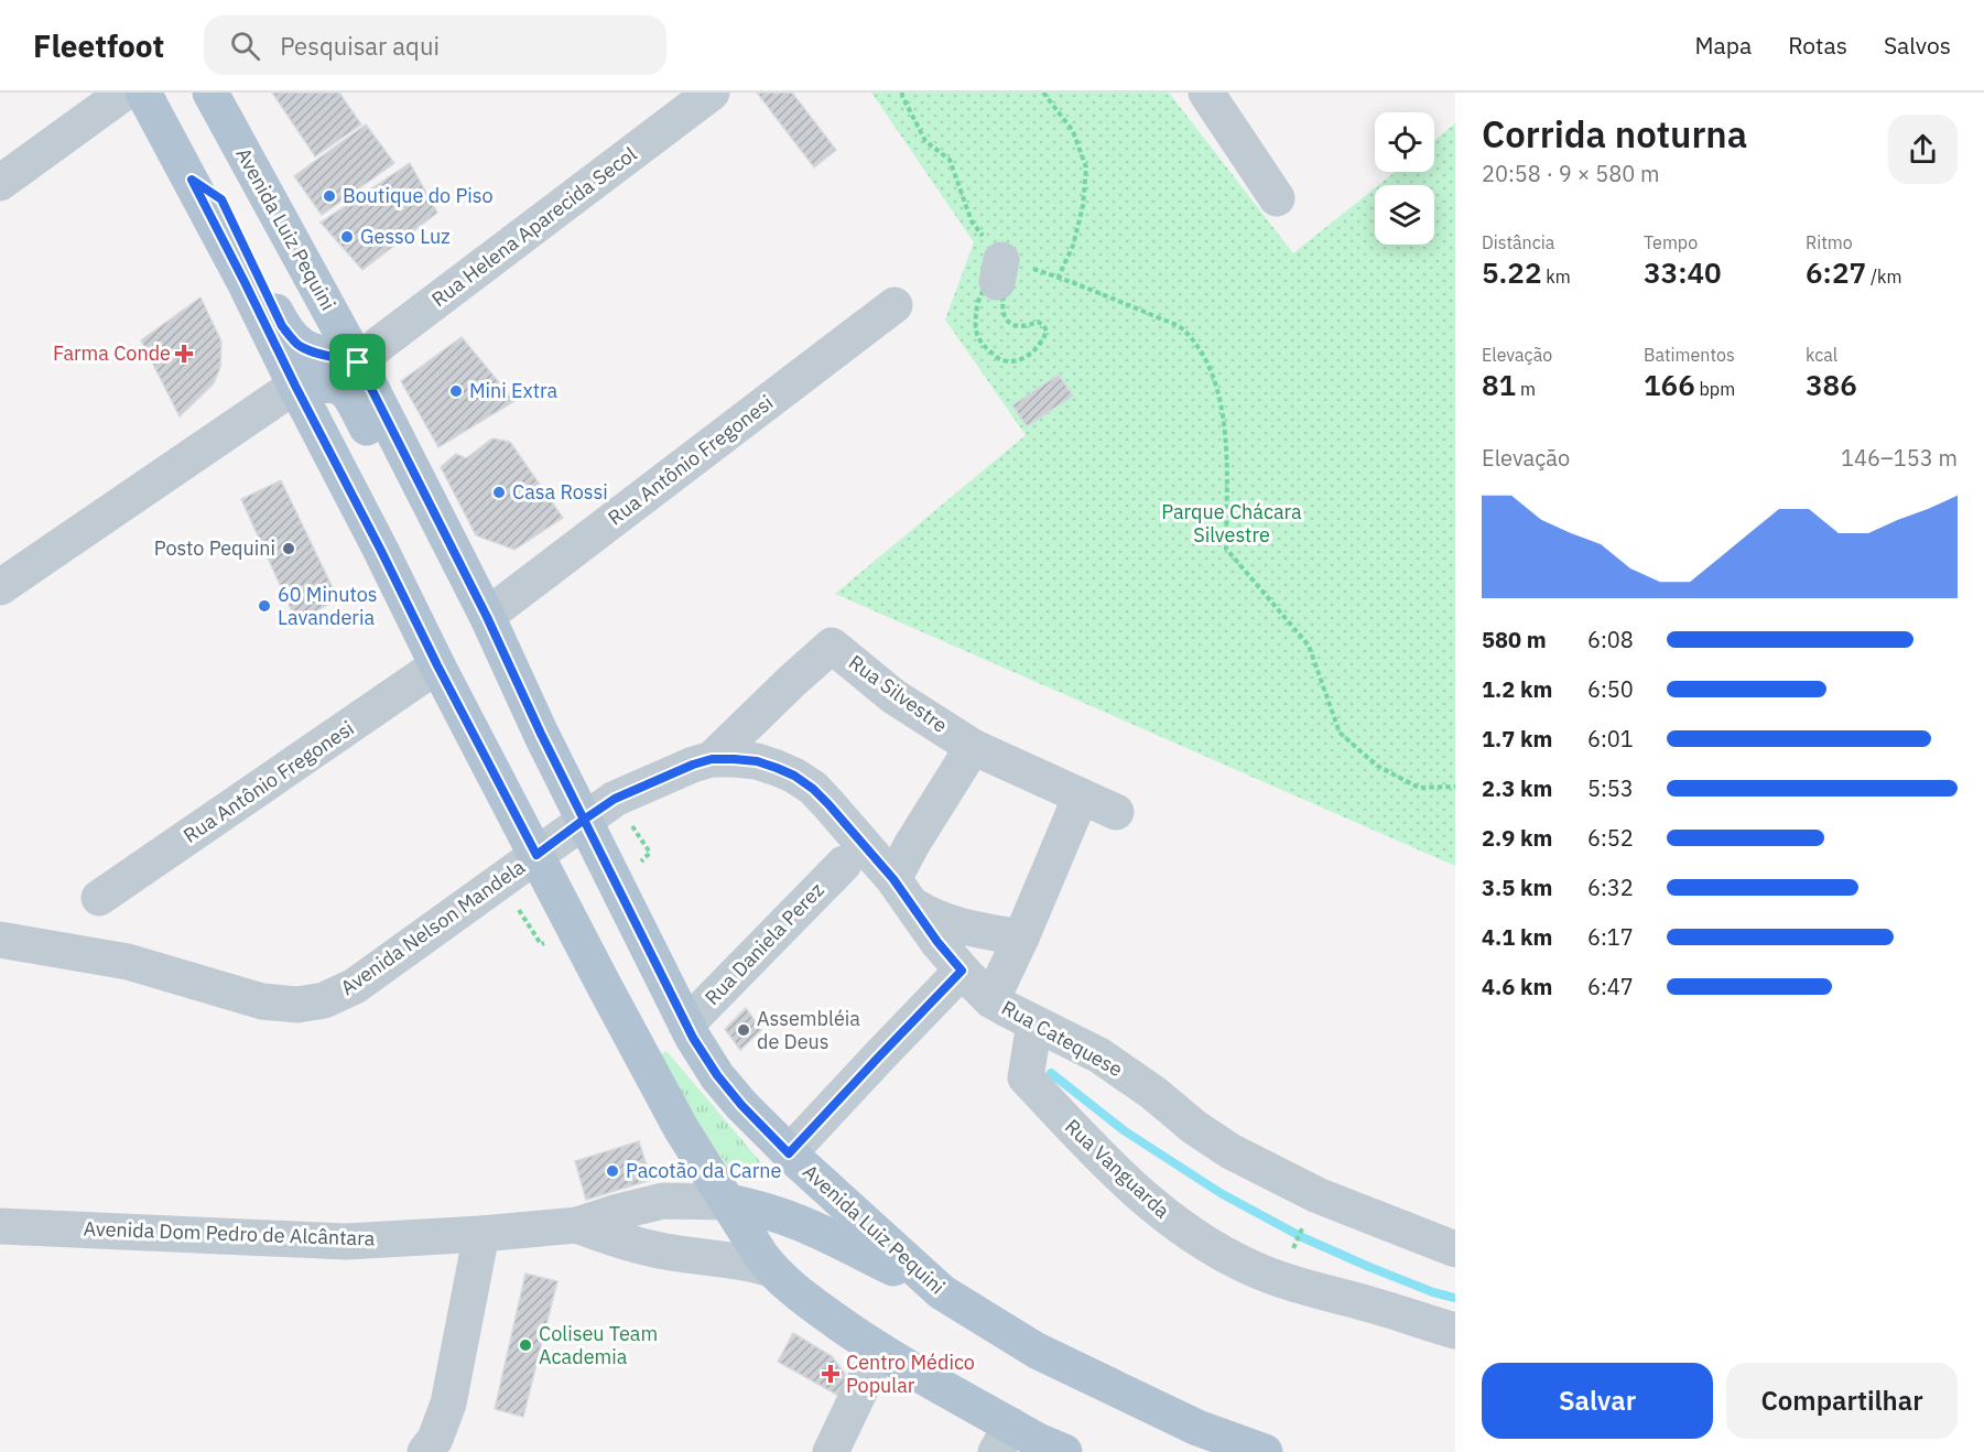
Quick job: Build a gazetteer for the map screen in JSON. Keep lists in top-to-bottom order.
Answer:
{
  "streets": {
    "main road": ["Avenida Luiz Pequini"],
    "street": [
      "Rua Helena Aparecida Secol",
      "Rua Antônio Fregonesi",
      "Rua Silvestre",
      "Avenida Nelson Mandela",
      "Rua Daniela Perez",
      "Rua Catequese",
      "Rua Vanguarda",
      "Avenida Dom Pedro de Alcântara"
    ]
  },
  "crossings": [
    ["Rua Helena Aparecida Secol", "Avenida Luiz Pequini"],
    ["Avenida Luiz Pequini", "Rua Antônio Fregonesi"],
    ["Avenida Luiz Pequini", "Avenida Nelson Mandela"],
    ["Avenida Luiz Pequini", "Rua Daniela Perez"],
    ["Avenida Luiz Pequini", "Rua Catequese"],
    ["Rua Silvestre", "Rua Catequese"],
    ["Avenida Nelson Mandela", "Rua Catequese"],
    ["Rua Catequese", "Rua Vanguarda"]
  ],
  "parks": ["Parque Chácara Silvestre"],
  "places": {
    "other": [
      "Boutique do Piso",
      "Gesso Luz",
      "Mini Extra",
      "Casa Rossi",
      "Posto Pequini",
      "60 Minutos Lavanderia",
      "Assembléia de Deus",
      "Pacotão da Carne",
      "Coliseu Team Academia"
    ],
    "health": ["Farma Conde", "Centro Médico Popular"]
  },
  "page": {
    "header": "Fleetfoot",
    "search": "Pesquisar aqui",
    "nav": ["Mapa", "Rotas", "Salvos"],
    "heading": ["Corrida noturna", "20:58 · 9 × 580 m"],
    "stats": [
      ["Distância", "5.22 km"],
      ["Tempo", "33:40"],
      ["Ritmo", "6:27 /km"],
      ["Elevação", "81 m"],
      ["Batimentos", "166 bpm"],
      ["kcal", "386"]
    ],
    "chart": ["Elevação", "146–153 m"],
    "list": [
      {
        "name": "580 m",
        "note": "6:08"
      },
      {
        "name": "1.2 km",
        "note": "6:50"
      },
      {
        "name": "1.7 km",
        "note": "6:01"
      },
      {
        "name": "2.3 km",
        "note": "5:53"
      },
      {
        "name": "2.9 km",
        "note": "6:52"
      },
      {
        "name": "3.5 km",
        "note": "6:32"
      },
      {
        "name": "4.1 km",
        "note": "6:17"
      },
      {
        "name": "4.6 km",
        "note": "6:47"
      }
    ],
    "buttons": ["Salvar", "Compartilhar"]
  }
}
